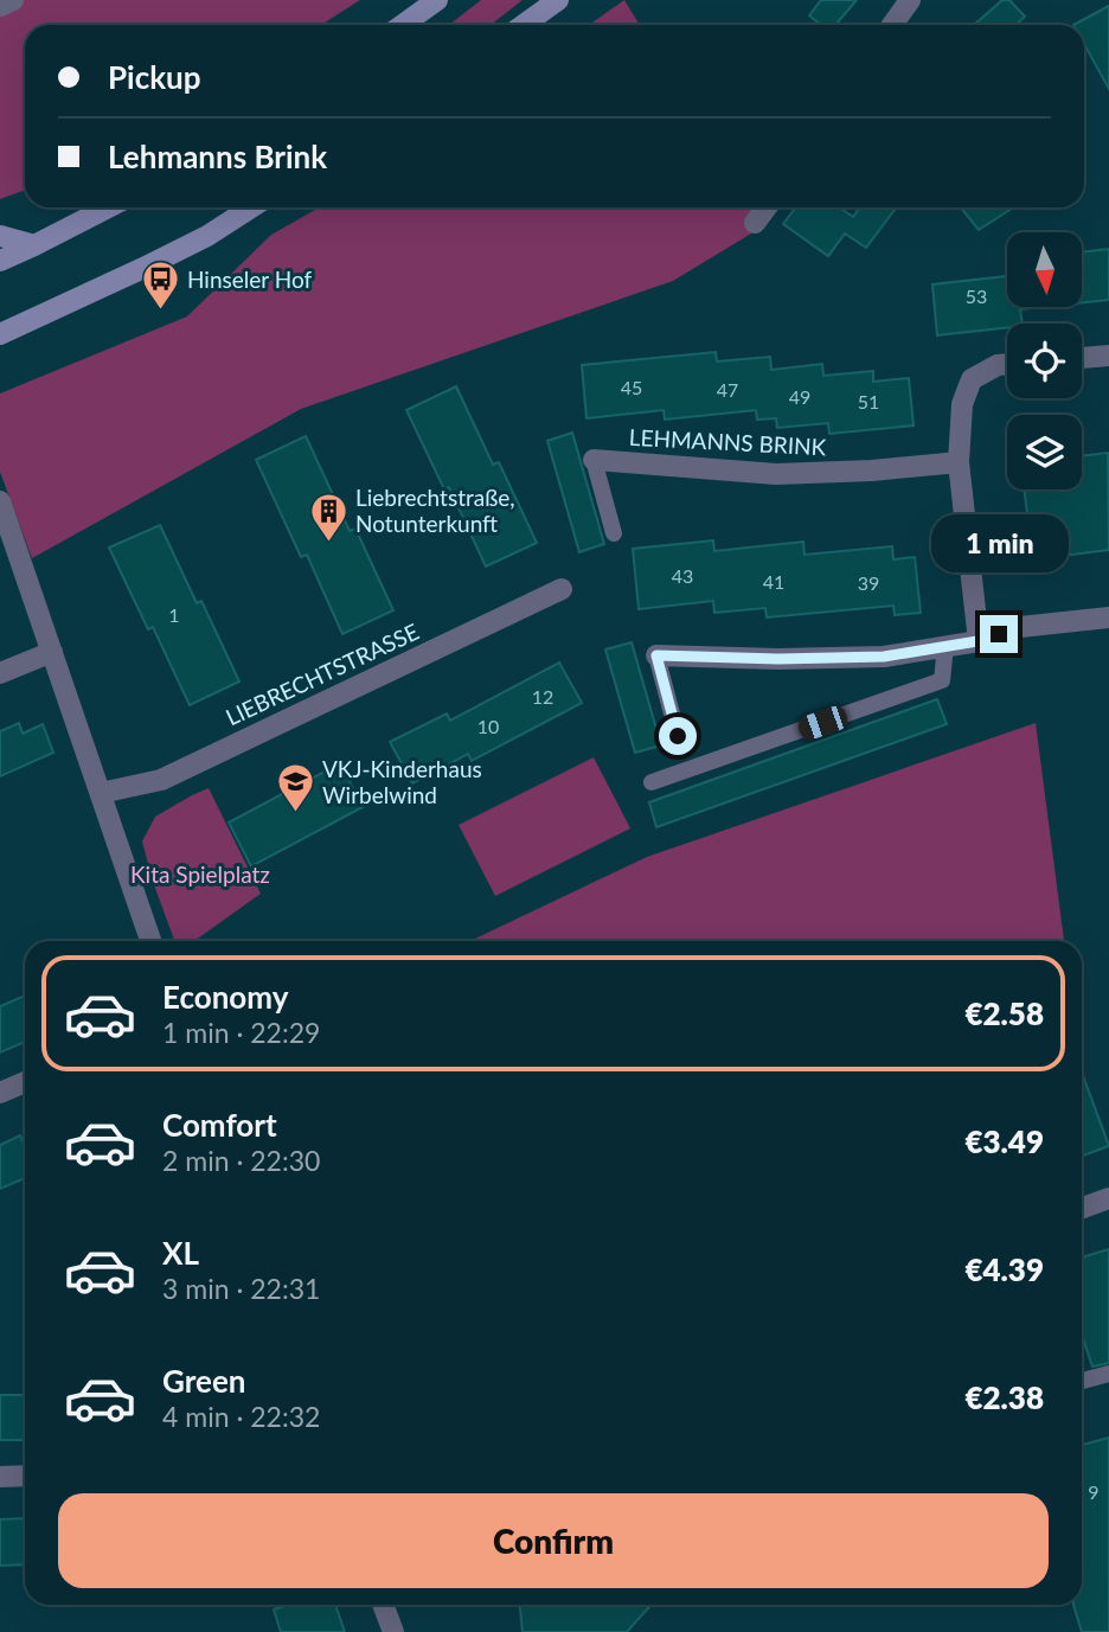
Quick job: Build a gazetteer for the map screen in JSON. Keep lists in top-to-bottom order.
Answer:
{
  "streets": {
    "street": ["LEHMANNS BRINK", "LIEBRECHTSTRASSE"]
  },
  "parks": ["Kita Spielplatz"],
  "places": {
    "bus stop": ["Hinseler Hof"],
    "building": ["Liebrechtstraße, Notunterkunft"],
    "school or university": ["VKJ-Kinderhaus Wirbelwind"]
  },
  "house_numbers": [
    "53",
    "45",
    "47",
    "49",
    "51",
    "43",
    "41",
    "39",
    "1",
    "12",
    "10",
    "9"
  ],
  "north": "bottom",
  "page": {
    "banner": ["Pickup", "Lehmanns Brink"],
    "bubble": "1 min",
    "list": [
      {
        "name": "Economy",
        "note": "1 min · 22:29",
        "value": "€2.58"
      },
      {
        "name": "Comfort",
        "note": "2 min · 22:30",
        "value": "€3.49"
      },
      {
        "name": "XL",
        "note": "3 min · 22:31",
        "value": "€4.39"
      },
      {
        "name": "Green",
        "note": "4 min · 22:32",
        "value": "€2.38"
      }
    ],
    "buttons": "Confirm"
  }
}
